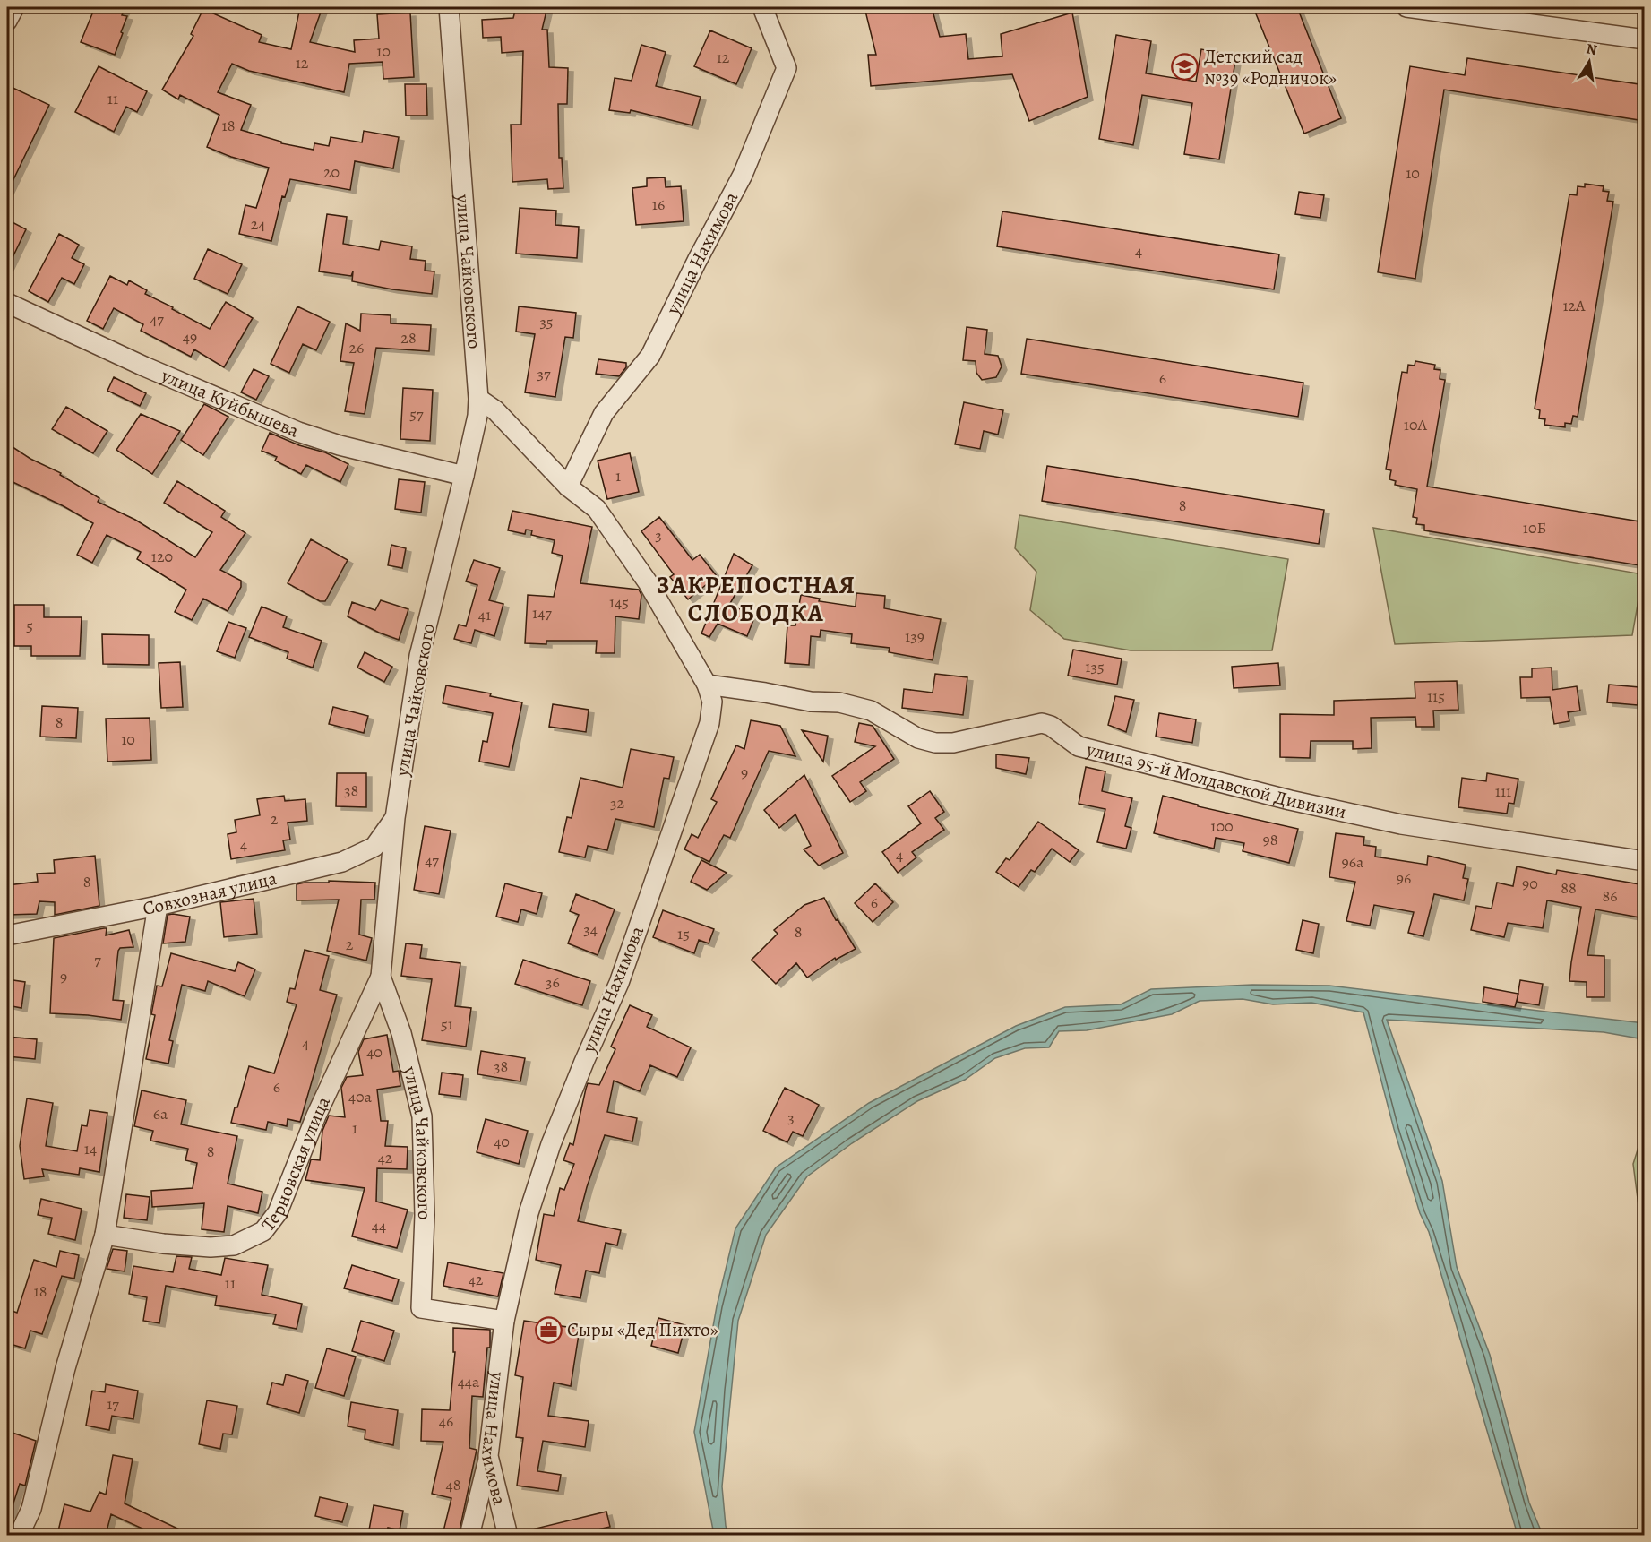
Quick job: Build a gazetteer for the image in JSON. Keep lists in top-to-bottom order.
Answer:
{
  "streets": {
    "street": [
      "улица Нахимова",
      "улица Чайковского",
      "улица Куйбышева",
      "улица 95-й Молдавской Дивизии",
      "Совхозная улица",
      "Терновская улица"
    ]
  },
  "crossings": [
    ["улица Нахимова", "улица Чайковского"],
    ["улица Нахимова", "улица 95-й Молдавской Дивизии"],
    ["улица Чайковского", "улица Куйбышева"],
    ["улица Чайковского", "Совхозная улица"],
    ["улица Чайковского", "Терновская улица"]
  ],
  "districts": ["ЗАКРЕПОСТНАЯ СЛОБОДКА"],
  "places": {
    "school or university": ["Детский сад №39 «Родничок»"],
    "office": ["Сыры «Дед Пихто»"]
  },
  "house_numbers": [
    "10",
    "12",
    "12",
    "11",
    "18",
    "20",
    "10",
    "16",
    "24",
    "4",
    "12А",
    "47",
    "35",
    "49",
    "28",
    "26",
    "37",
    "6",
    "57",
    "10А",
    "1",
    "8",
    "10Б",
    "3",
    "120",
    "145",
    "147",
    "41",
    "5",
    "139",
    "135",
    "115",
    "8",
    "10",
    "9",
    "38",
    "111",
    "32",
    "2",
    "100",
    "98",
    "4",
    "4",
    "47",
    "96а",
    "96",
    "8",
    "90",
    "88",
    "86",
    "6",
    "34",
    "8",
    "15",
    "2",
    "7",
    "9",
    "36",
    "51",
    "4",
    "40",
    "38",
    "6",
    "40а",
    "6а",
    "3",
    "1",
    "40",
    "14",
    "8",
    "42",
    "44",
    "42",
    "11",
    "18",
    "44а",
    "17",
    "46",
    "48"
  ],
  "north": "top"
}
